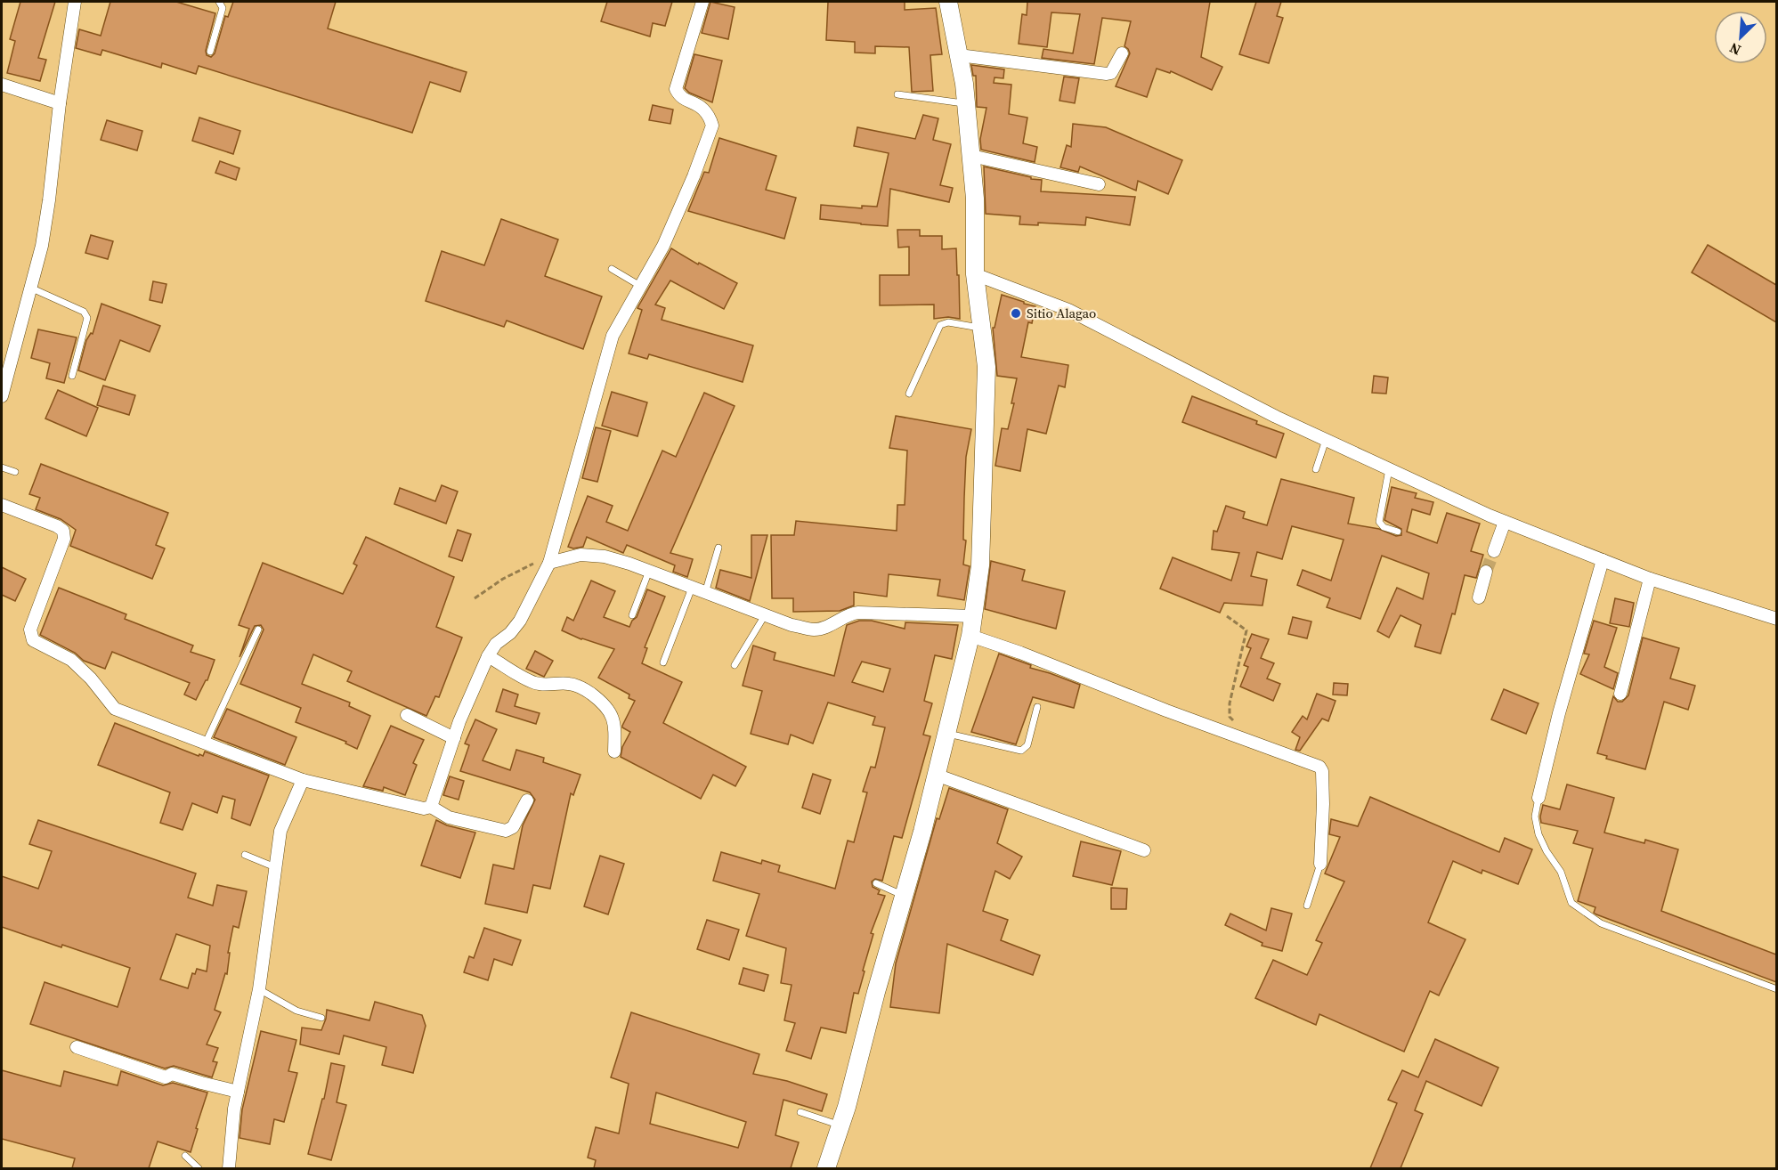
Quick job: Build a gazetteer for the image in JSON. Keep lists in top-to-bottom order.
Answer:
{
  "places": ["Sitio Alagao"],
  "north": "bottom left"
}
